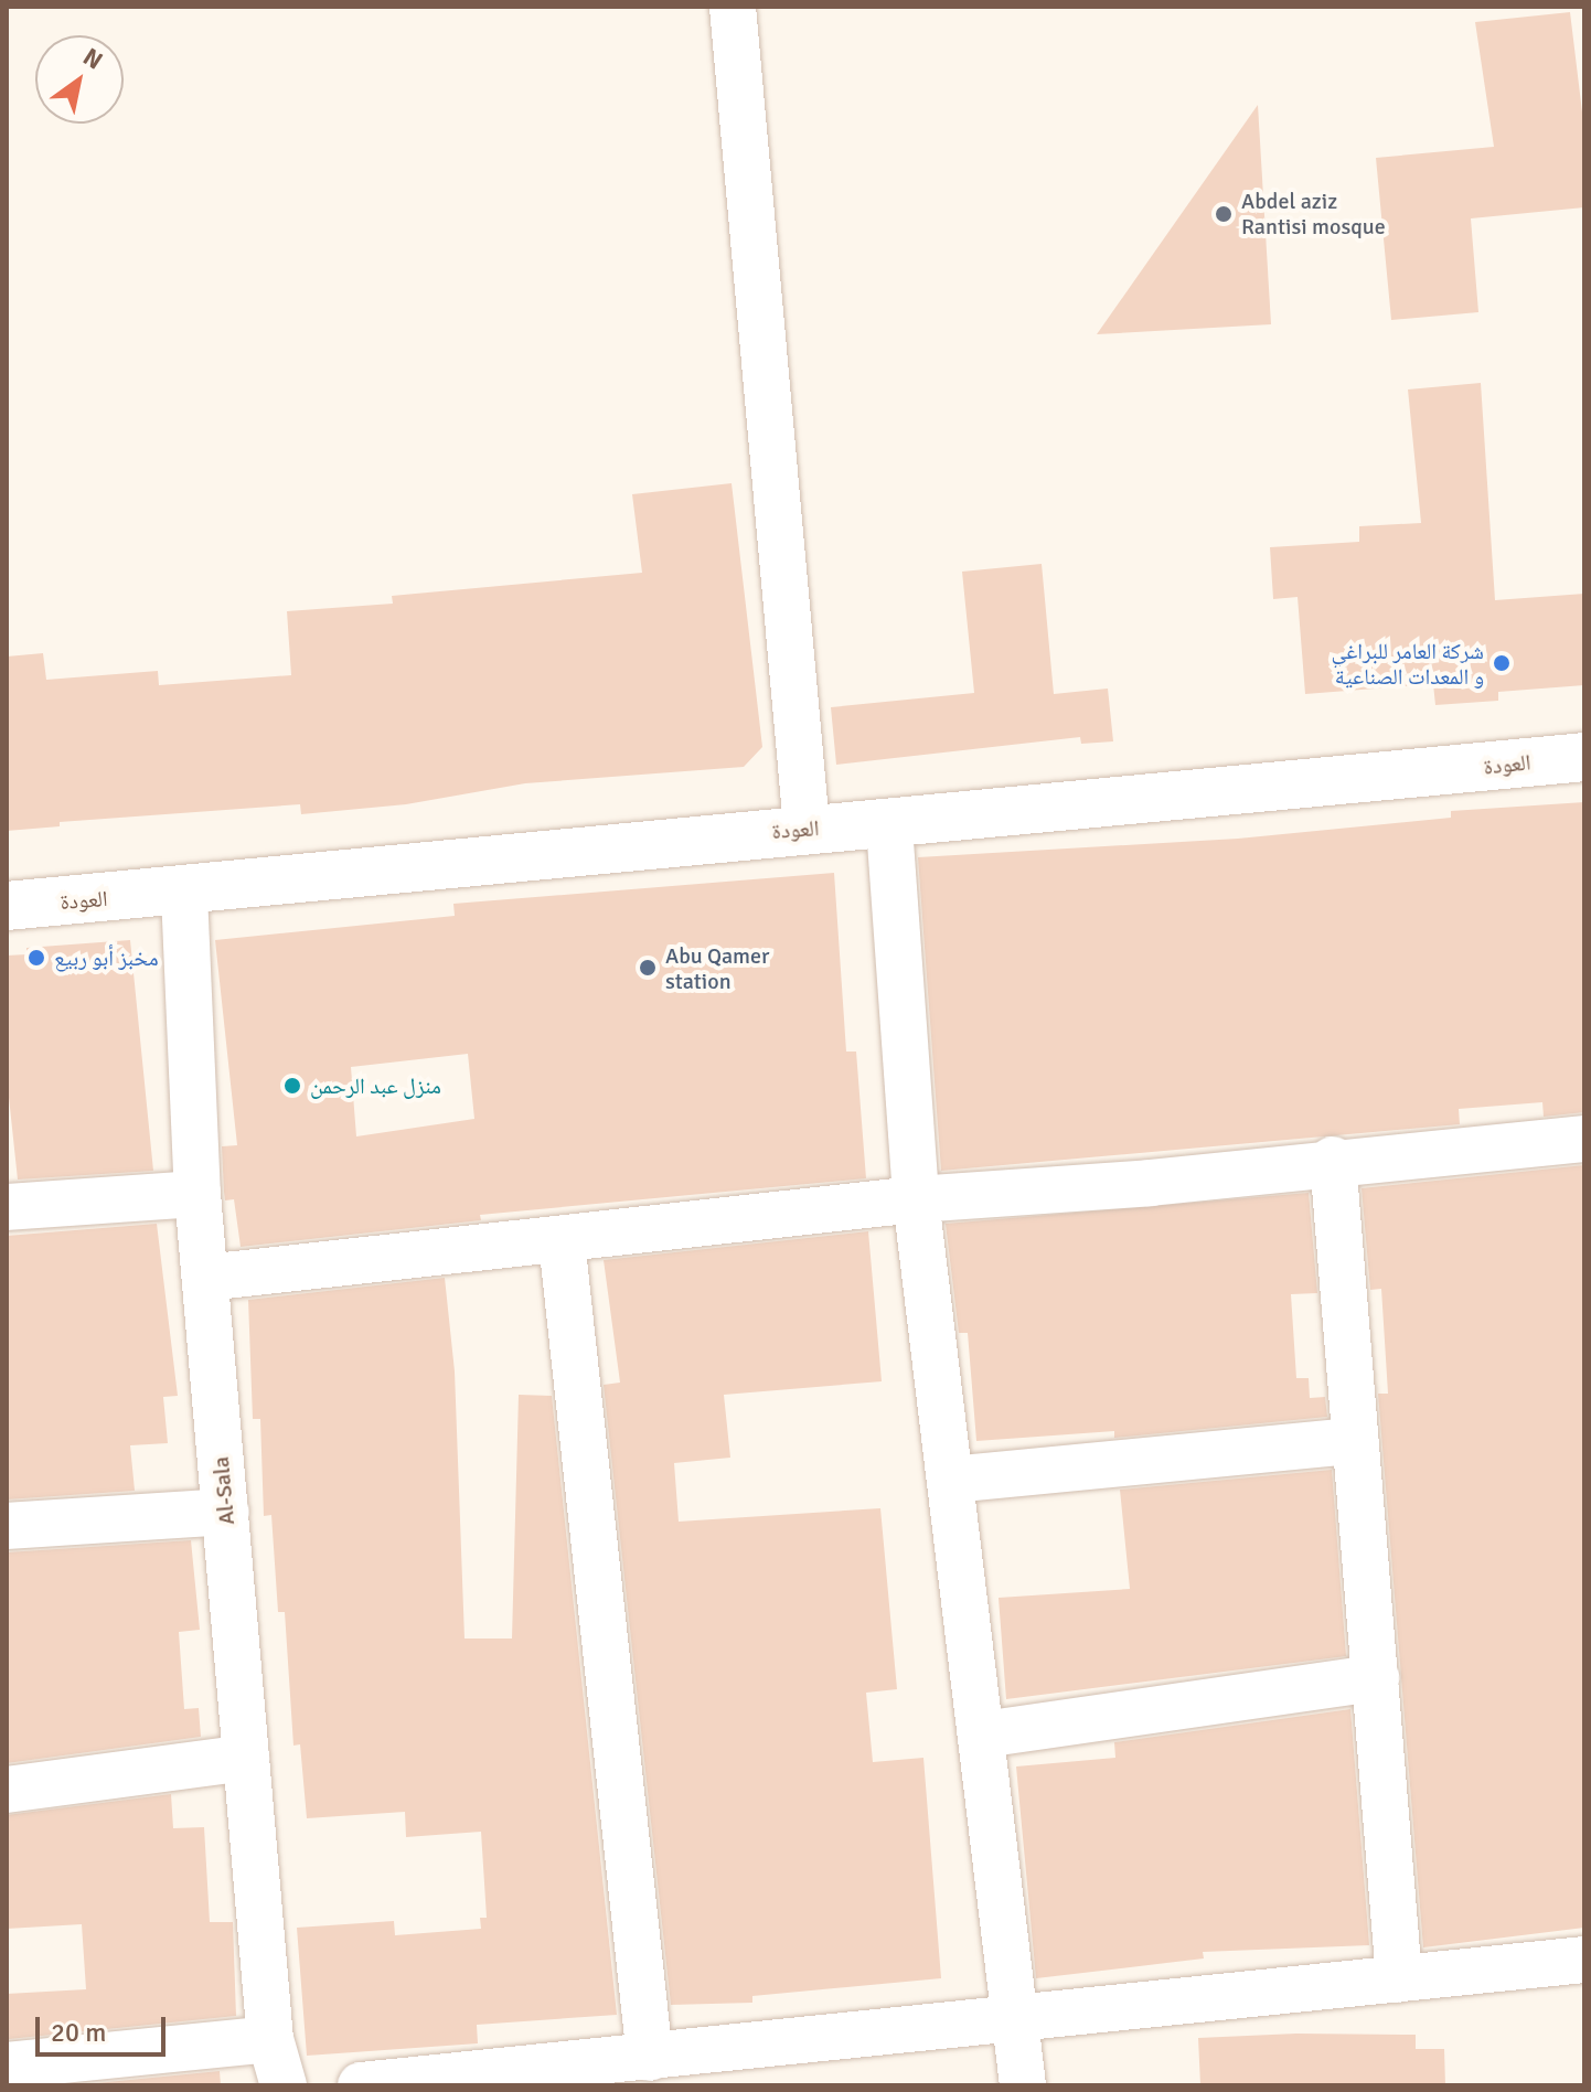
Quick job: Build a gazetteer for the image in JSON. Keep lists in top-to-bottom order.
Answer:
{
  "streets": {
    "main road": ["العودة"],
    "street": ["Al-Sala"]
  },
  "crossings": [
    ["العودة", "Al-Sala"]
  ],
  "places": [
    "Abdel aziz Rantisi mosque",
    "شركة العامر للبراغي و المعدات الصناعية",
    "مخبز أبو ربيع",
    "Abu Qamer station",
    "منزل عبد الرحمن"
  ],
  "scale_bar": "20 m",
  "north": "top right"
}
